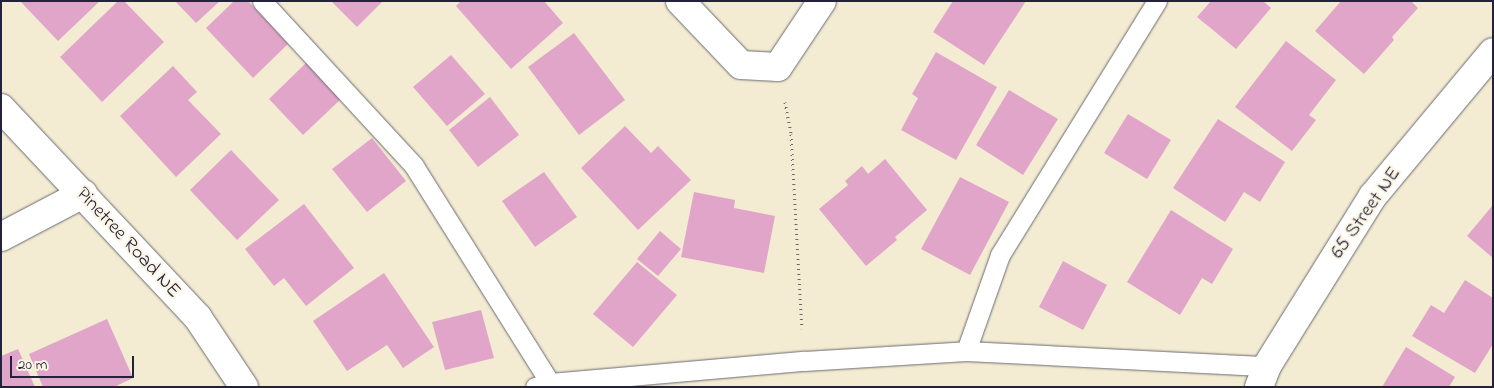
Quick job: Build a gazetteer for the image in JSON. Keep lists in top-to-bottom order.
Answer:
{
  "streets": {
    "street": ["65 Street NE", "Pinetree Road NE"]
  },
  "scale_bar": "20 m"
}
